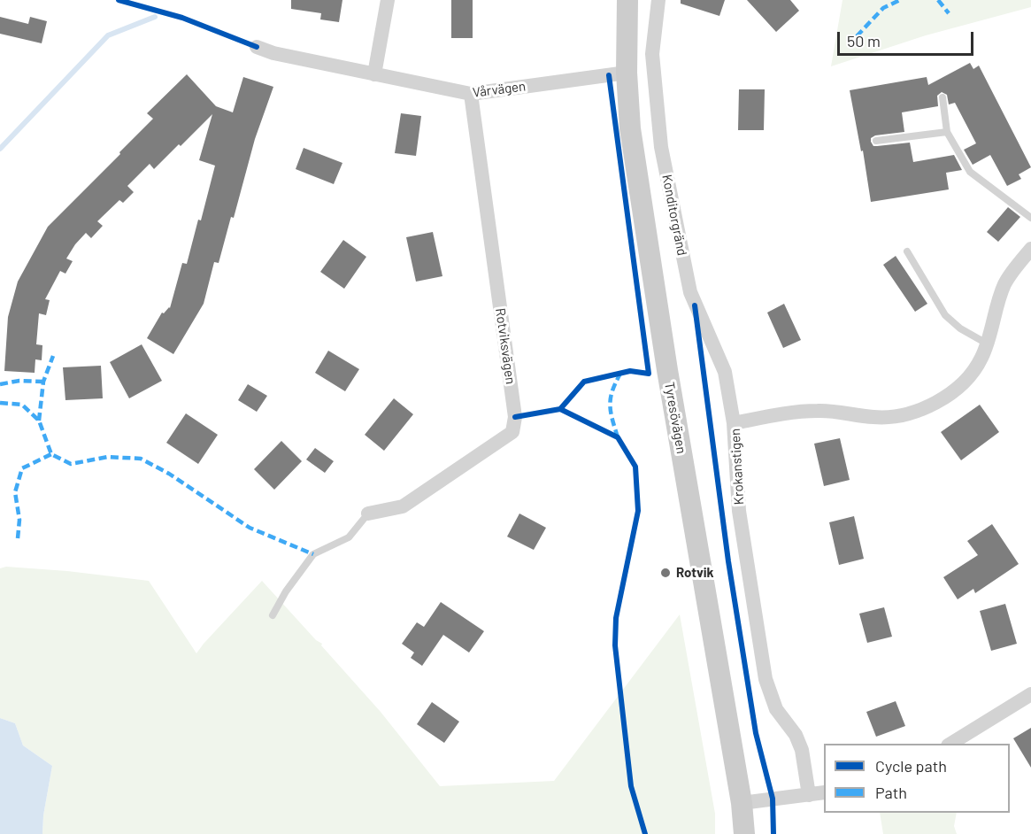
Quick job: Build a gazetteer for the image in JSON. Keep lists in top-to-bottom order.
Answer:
{
  "streets": {
    "main road": ["Tyresövägen"],
    "street": [
      "Vårvägen",
      "Konditorgränd",
      "Rotviksvägen",
      "Krokanstigen"
    ]
  },
  "crossings": [
    ["Vårvägen", "Rotviksvägen"],
    ["Vårvägen", "Tyresövägen"],
    ["Konditorgränd", "Krokanstigen"]
  ],
  "places": ["Rotvik"],
  "legend": ["Cycle path", "Path"],
  "scale_bar": "50 m"
}
